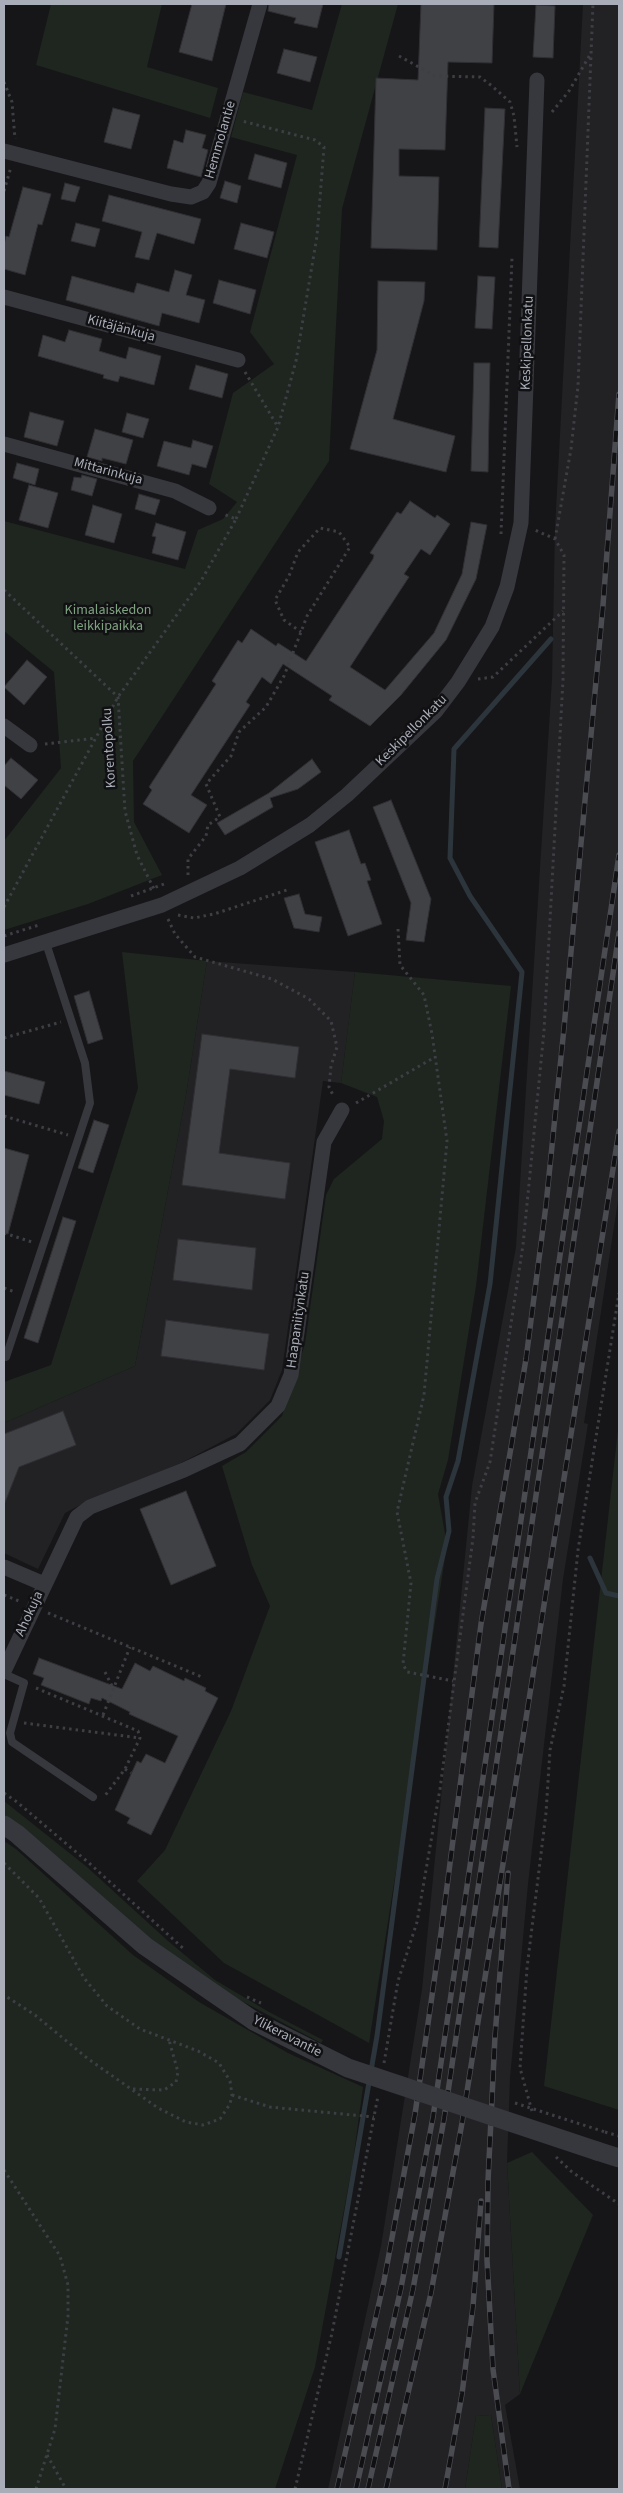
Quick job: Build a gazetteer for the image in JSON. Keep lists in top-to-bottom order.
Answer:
{
  "streets": {
    "street": [
      "Hemmolantie",
      "Kiitäjänkuja",
      "Keskipellonkatu",
      "Mittarinkuja",
      "Haapaniitynkatu",
      "Ahokuja",
      "Ylikeravantie"
    ],
    "path": ["Korentopolku"]
  },
  "crossings": [
    ["Keskipellonkatu", "Korentopolku"],
    ["Korentopolku", "Haapaniitynkatu"],
    ["Haapaniitynkatu", "Ahokuja"]
  ],
  "parks": ["Kimalaiskedon leikkipaikka"]
}
